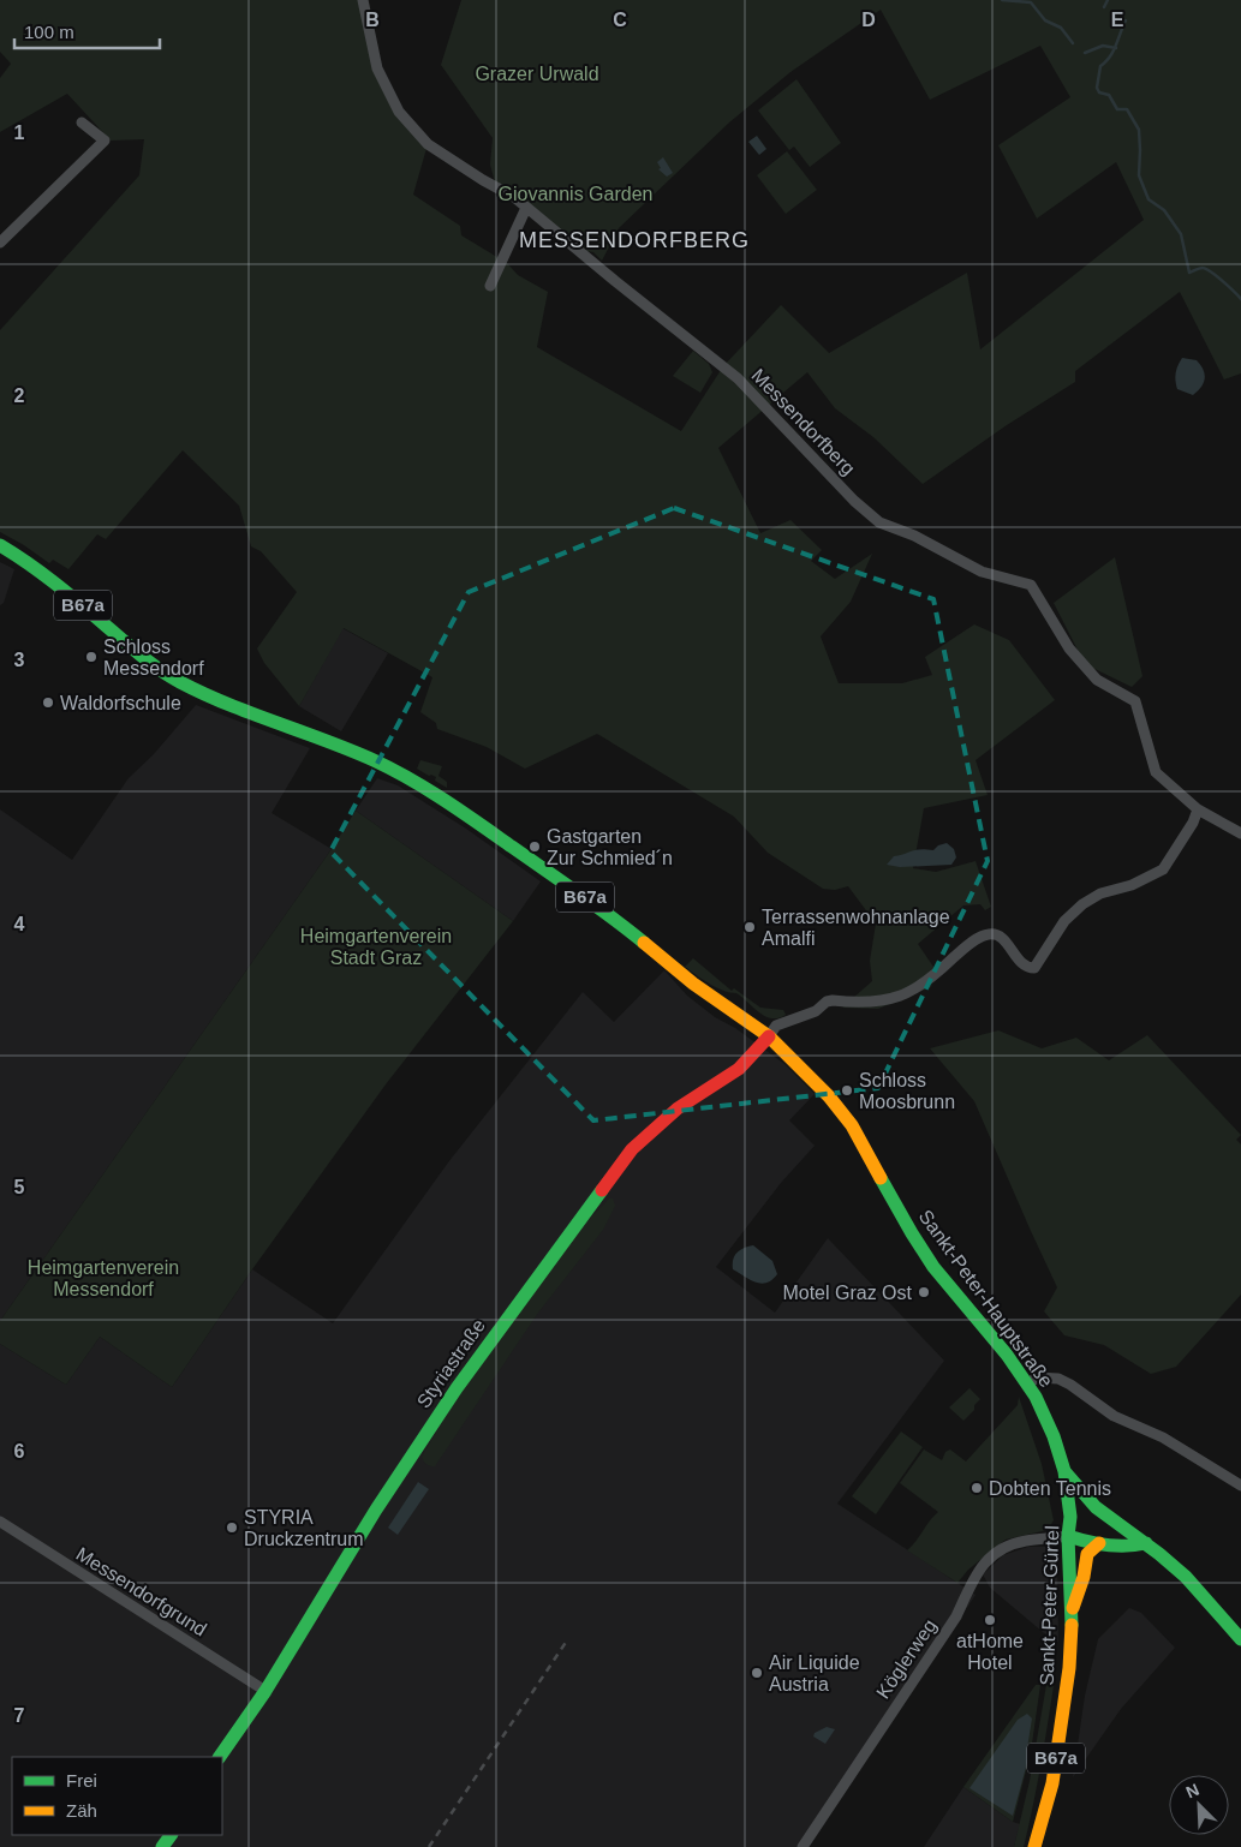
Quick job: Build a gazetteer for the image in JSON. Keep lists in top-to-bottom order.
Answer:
{
  "streets": {
    "main road": [
      "B67a",
      "Sankt-Peter-Hauptstraße",
      "Styriastraße",
      "Sankt-Peter-Gürtel"
    ],
    "street": ["Messendorfberg", "Messendorfgrund", "Köglerweg"]
  },
  "crossings": [
    ["Sankt-Peter-Hauptstraße", "Styriastraße"],
    ["Sankt-Peter-Hauptstraße", "Sankt-Peter-Gürtel"],
    ["Styriastraße", "Messendorfgrund"],
    ["Sankt-Peter-Gürtel", "Köglerweg"]
  ],
  "districts": ["MESSENDORFBERG"],
  "parks": [
    "Grazer Urwald",
    "Giovannis Garden",
    "Heimgartenverein Stadt Graz",
    "Heimgartenverein Messendorf"
  ],
  "places": [
    "Schloss Messendorf",
    "Waldorfschule",
    "Gastgarten Zur Schmied´n",
    "Terrassenwohnanlage Amalfi",
    "Schloss Moosbrunn",
    "Motel Graz Ost",
    "Dobten Tennis",
    "STYRIA Druckzentrum",
    "atHome Hotel",
    "Air Liquide Austria"
  ],
  "legend": ["Frei", "Zäh"],
  "scale_bar": "100 m",
  "north": "top left",
  "grid": {
    "columns": [
      "B",
      "C",
      "D",
      "E"
    ],
    "rows": [
      "1",
      "2",
      "3",
      "4",
      "5",
      "6",
      "7"
    ]
  }
}
